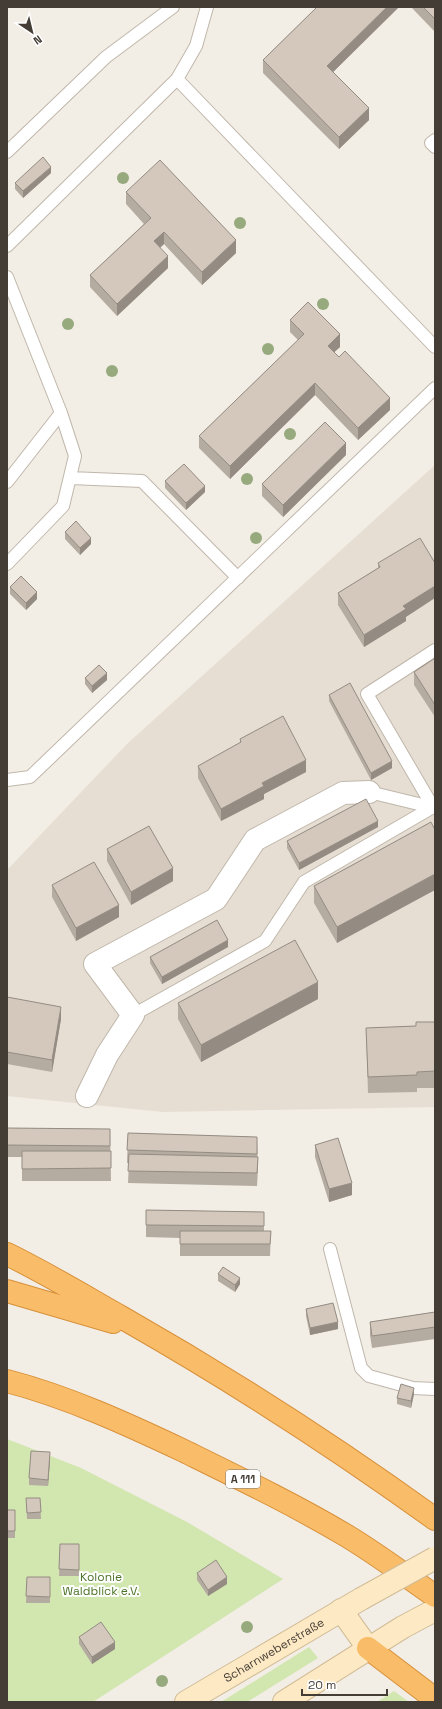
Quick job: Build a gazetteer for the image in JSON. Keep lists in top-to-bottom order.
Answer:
{
  "streets": {
    "highway": ["A 111"],
    "main road": ["Scharnweberstraße"]
  },
  "parks": ["Kolonie Waldblick e.V."],
  "scale_bar": "20 m",
  "north": "bottom right"
}
